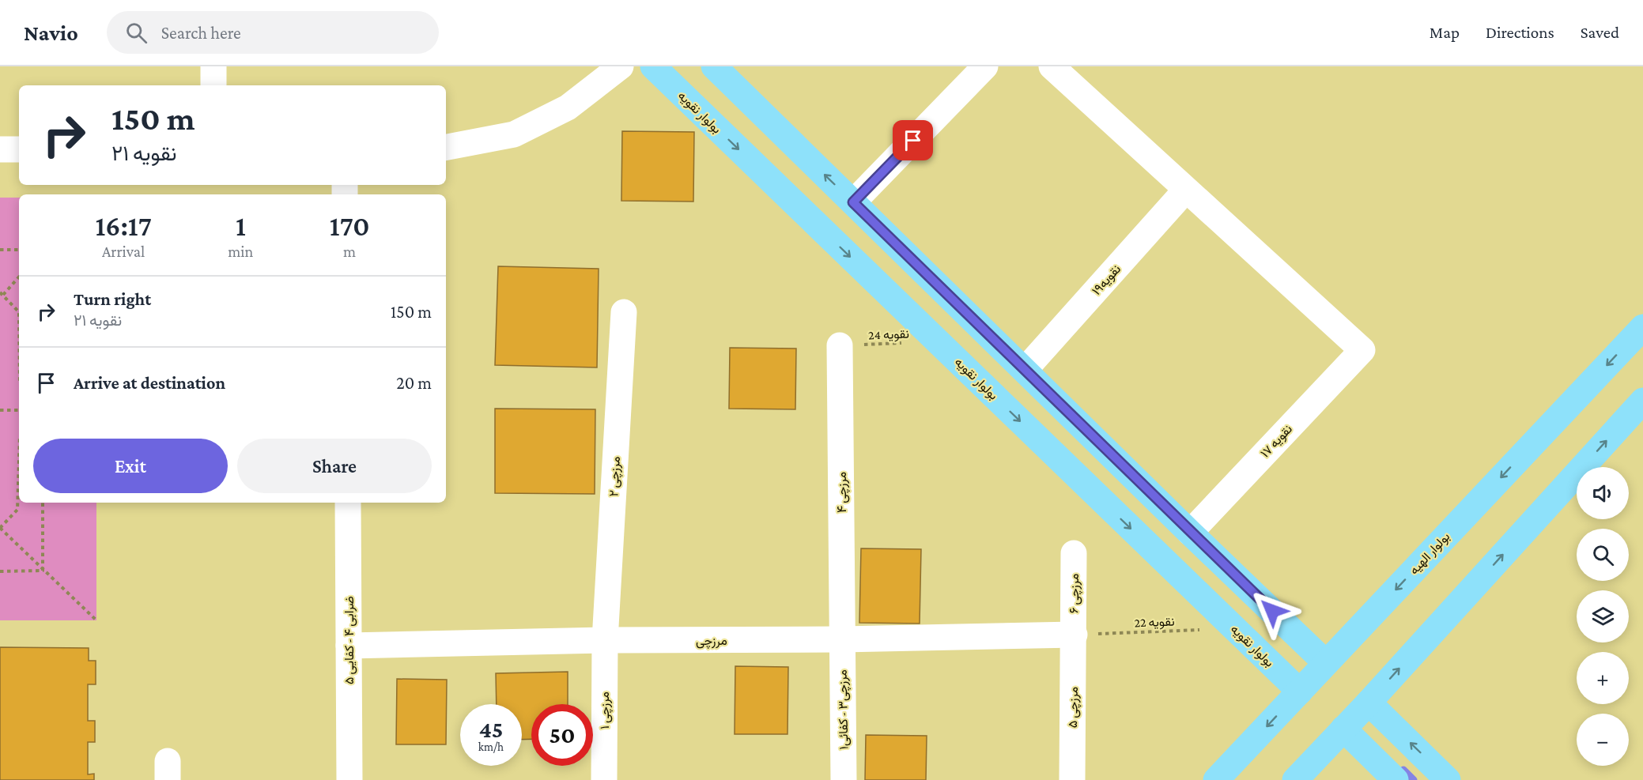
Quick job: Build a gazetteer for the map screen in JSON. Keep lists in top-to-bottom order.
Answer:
{
  "streets": {
    "main road": ["بولوار نقویه", "بولوار الهیه"],
    "street": [
      "نقویه۱۹",
      "نقویه ۱۷",
      "مرزچی ۲",
      "مرزچی ۴",
      "مرزچی ۶",
      "ضرابی ۴ - کفایی ۵",
      "مرزچی",
      "مرزچی ۵",
      "مرزچی۳ - کفائی۱",
      "مرزچی ۱"
    ],
    "path": ["نقویه 24", "نقویه 22"]
  },
  "crossings": [
    ["بولوار نقویه", "نقویه 24"],
    ["بولوار نقویه", "بولوار الهیه"],
    ["بولوار نقویه", "نقویه 22"],
    ["نقویه۱۹", "نقویه ۱۷"],
    ["نقویه 24", "مرزچی ۴"],
    ["مرزچی ۲", "مرزچی"],
    ["مرزچی ۲", "مرزچی ۱"],
    ["مرزچی ۴", "مرزچی"],
    ["مرزچی ۴", "مرزچی۳ - کفائی۱"],
    ["مرزچی ۶", "نقویه 22"],
    ["مرزچی ۶", "مرزچی"],
    ["مرزچی ۶", "مرزچی ۵"],
    ["نقویه 22", "مرزچی"],
    ["نقویه 22", "مرزچی ۵"],
    ["ضرابی ۴ - کفایی ۵", "مرزچی"],
    ["مرزچی", "مرزچی ۵"],
    ["مرزچی", "مرزچی۳ - کفائی۱"],
    ["مرزچی", "مرزچی ۱"]
  ],
  "page": {
    "header": "Navio",
    "search": "Search here",
    "nav": ["Map", "Directions", "Saved"],
    "turn": ["150 m", "نقویه ۲۱"],
    "eta": [
      "16:17",
      "Arrival",
      "1",
      "min",
      "170",
      "m"
    ],
    "list": [
      {
        "name": "Turn right",
        "note": "نقویه ۲۱",
        "value": "150 m"
      },
      {
        "name": "Arrive at destination",
        "value": "20 m"
      }
    ],
    "buttons": ["Exit", "Share"],
    "map_buttons": ["+", "−"],
    "speed": "45 km/h",
    "limit": "50"
  }
}
